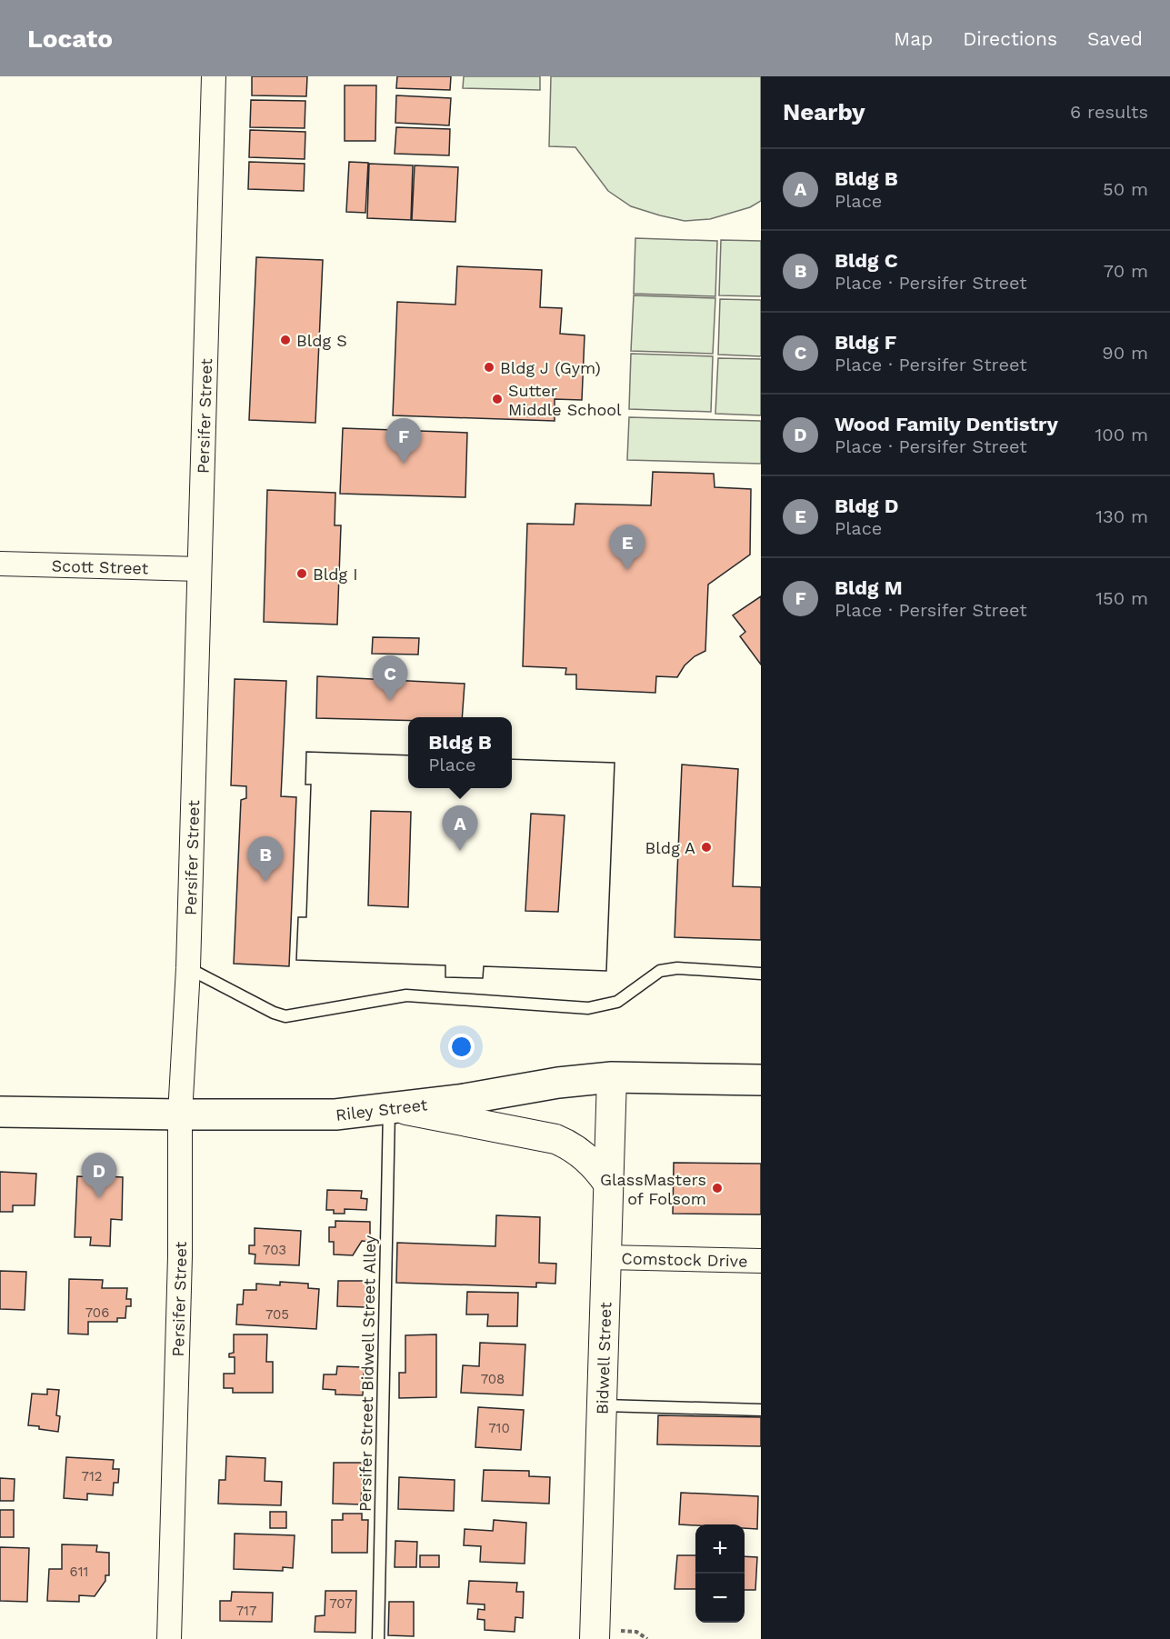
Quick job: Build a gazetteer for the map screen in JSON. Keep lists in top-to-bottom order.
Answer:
{
  "streets": {
    "main road": ["Riley Street"],
    "street": [
      "Persifer Street",
      "Scott Street",
      "Comstock Drive",
      "Bidwell Street"
    ],
    "lane": ["Persifer Street Bidwell Street Alley"]
  },
  "crossings": [
    ["Persifer Street", "Scott Street"],
    ["Persifer Street", "Riley Street"],
    ["Riley Street", "Bidwell Street"],
    ["Riley Street", "Persifer Street Bidwell Street Alley"],
    ["Comstock Drive", "Bidwell Street"]
  ],
  "places": [
    "Bldg S",
    "Bldg J (Gym)",
    "Sutter Middle School",
    "Bldg I",
    "Bldg A",
    "GlassMasters of Folsom"
  ],
  "house_numbers": [
    "703",
    "706",
    "705",
    "708",
    "710",
    "712",
    "611",
    "707",
    "717"
  ],
  "page": {
    "header": "Locato",
    "nav": ["Map", "Directions", "Saved"],
    "heading": ["Nearby", "6 results"],
    "list": [
      {
        "mark": "A",
        "name": "Bldg B",
        "note": "Place",
        "value": "50 m"
      },
      {
        "mark": "B",
        "name": "Bldg C",
        "note": "Place · Persifer Street",
        "value": "70 m"
      },
      {
        "mark": "C",
        "name": "Bldg F",
        "note": "Place · Persifer Street",
        "value": "90 m"
      },
      {
        "mark": "D",
        "name": "Wood Family Dentistry",
        "note": "Place · Persifer Street",
        "value": "100 m"
      },
      {
        "mark": "E",
        "name": "Bldg D",
        "note": "Place",
        "value": "130 m"
      },
      {
        "mark": "F",
        "name": "Bldg M",
        "note": "Place · Persifer Street",
        "value": "150 m"
      }
    ],
    "pins": [
      "F",
      "E",
      "C",
      "A",
      "B",
      "D"
    ],
    "popup": ["Bldg B", "Place"],
    "map_buttons": ["+", "−"]
  }
}
